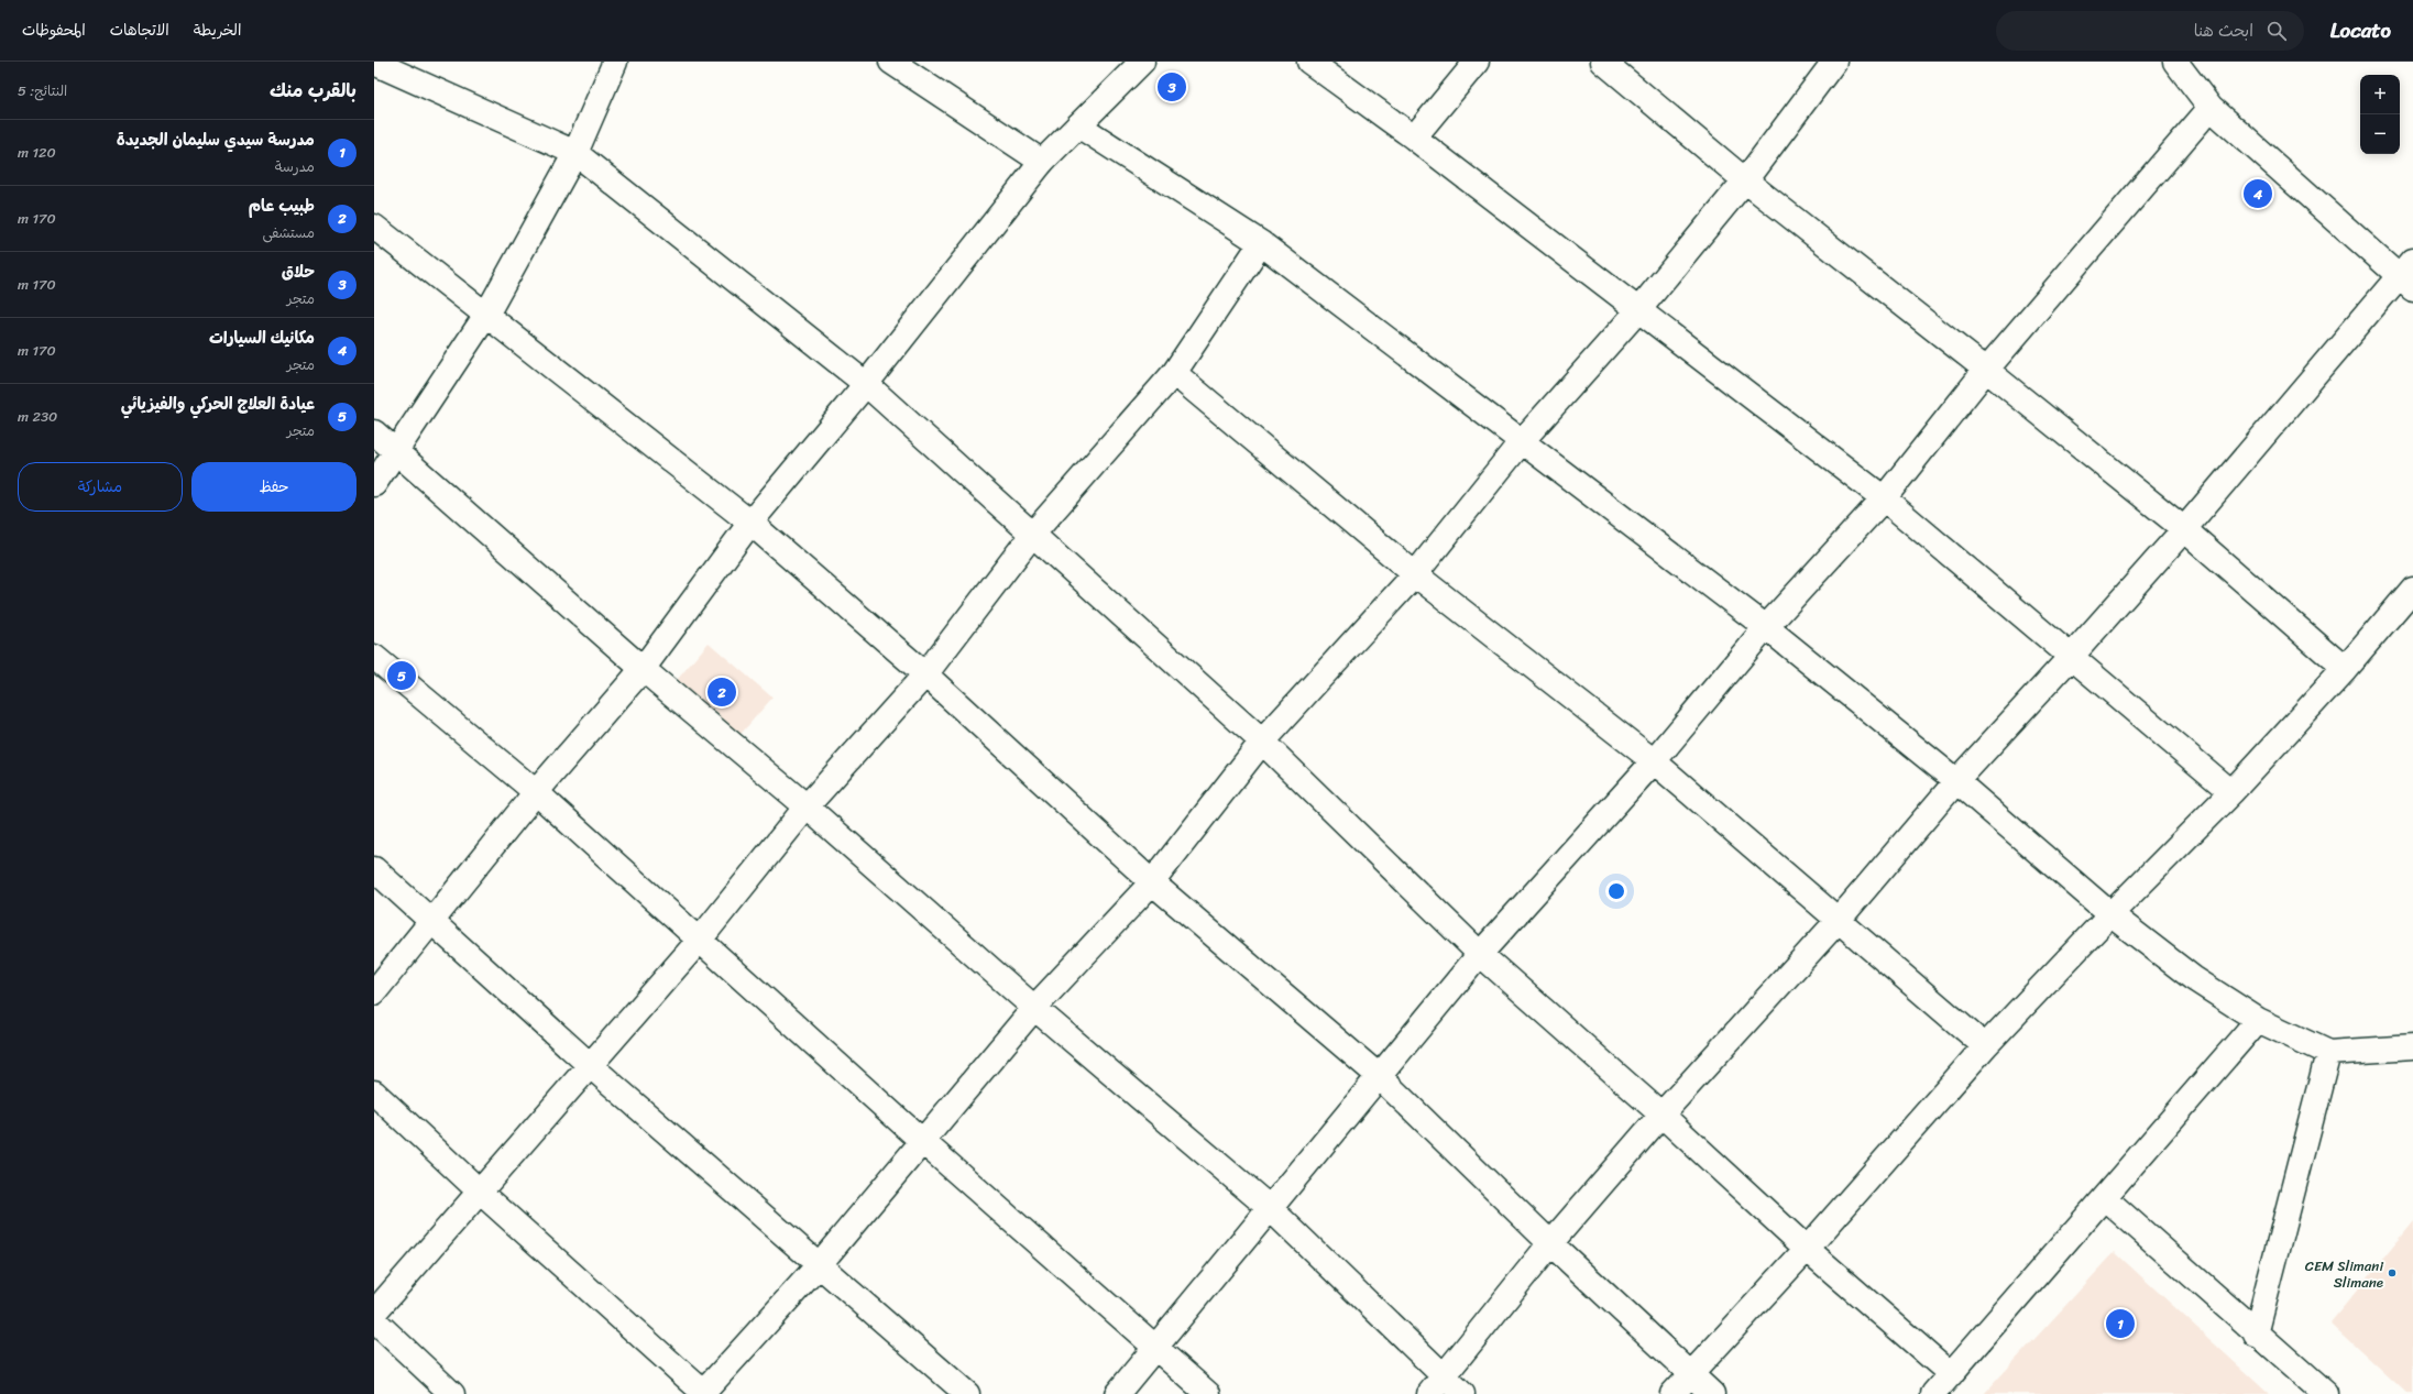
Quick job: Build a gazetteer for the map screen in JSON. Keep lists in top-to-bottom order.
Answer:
{
  "places": ["CEM Slimani Slimane"],
  "page": {
    "header": "Locato",
    "search": "ابحث هنا",
    "nav": ["الخريطة", "الاتجاهات", "المحفوظات"],
    "heading": ["بالقرب منك", "النتائج: 5"],
    "pins": [
      "3",
      "4",
      "5",
      "2",
      "1"
    ],
    "map_buttons": ["+", "−"],
    "list": [
      {
        "mark": "1",
        "name": "مدرسة سيدي سليمان الجديدة",
        "note": "مدرسة",
        "value": "120 m"
      },
      {
        "mark": "2",
        "name": "طبيب عام",
        "note": "مستشفى",
        "value": "170 m"
      },
      {
        "mark": "3",
        "name": "حلاق",
        "note": "متجر",
        "value": "170 m"
      },
      {
        "mark": "4",
        "name": "مكانيك السيارات",
        "note": "متجر",
        "value": "170 m"
      },
      {
        "mark": "5",
        "name": "عيادة العلاج الحركي والفيزيائي",
        "note": "متجر",
        "value": "230 m"
      }
    ],
    "buttons": ["حفظ", "مشاركة"]
  }
}
